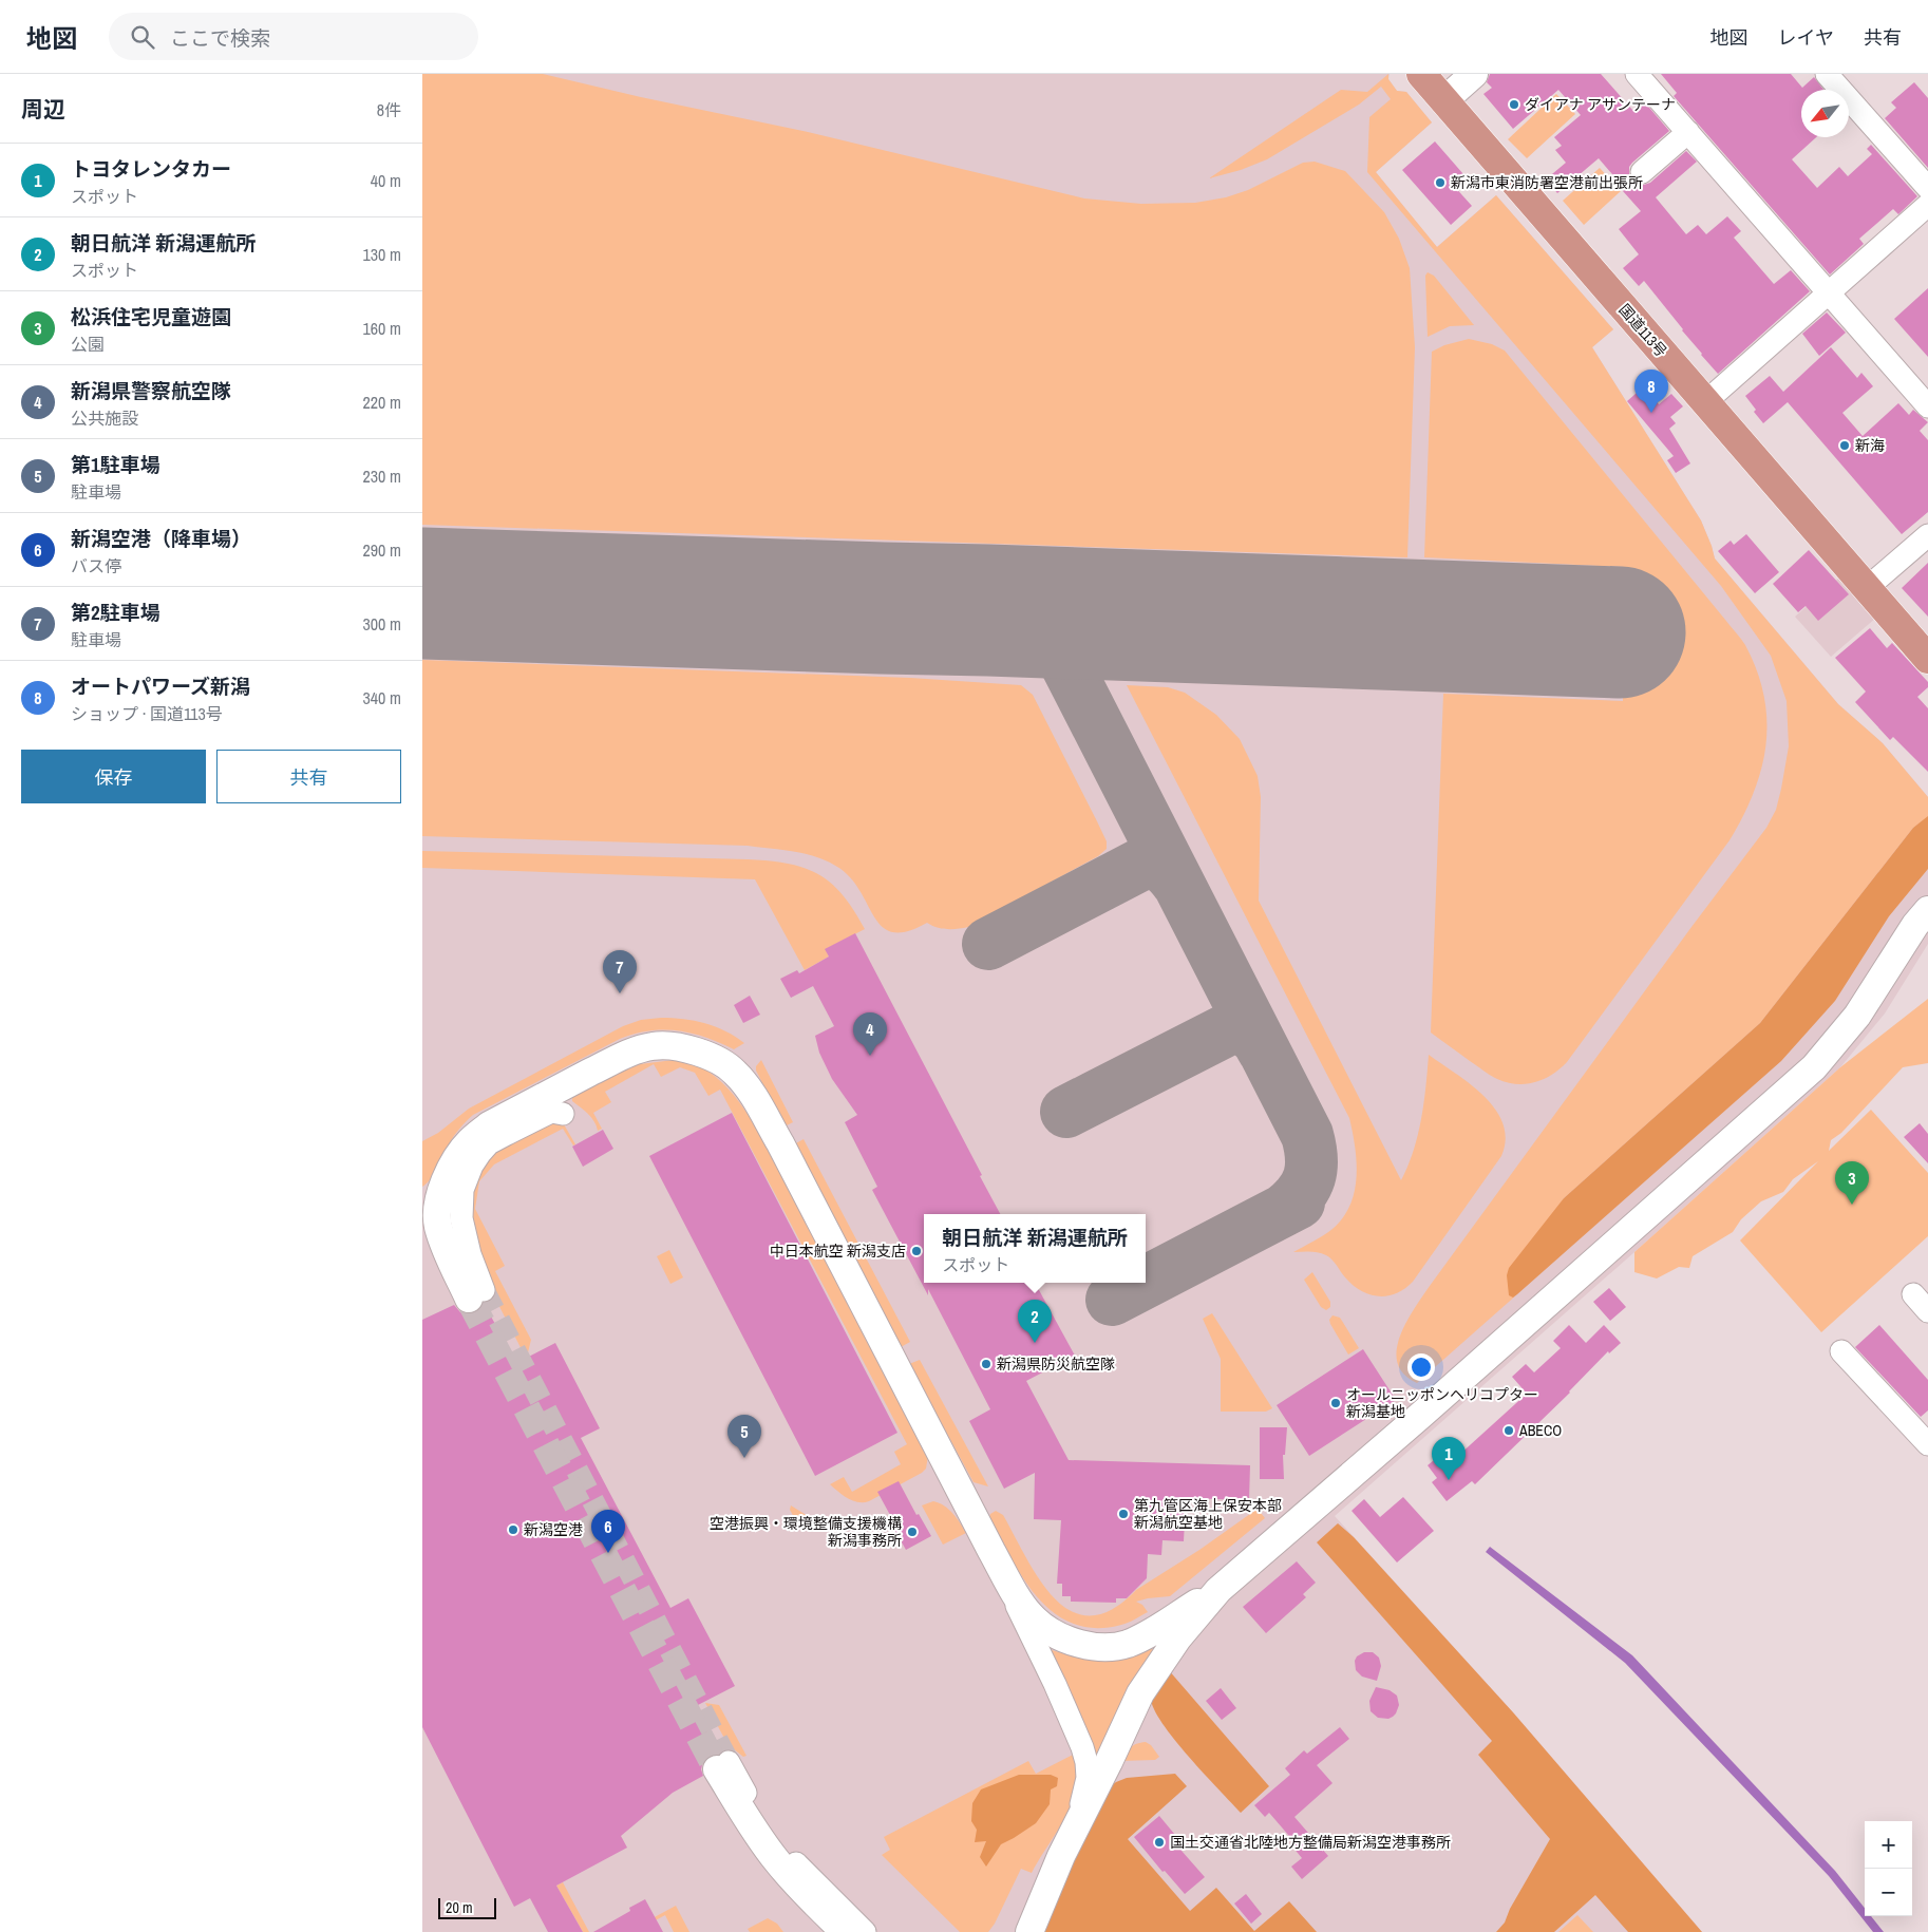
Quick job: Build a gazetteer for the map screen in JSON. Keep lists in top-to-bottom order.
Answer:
{
  "streets": {
    "highway": ["国道113号"]
  },
  "places": [
    "ダイアナ アサンテーナ",
    "新潟市東消防署空港前出張所",
    "新海",
    "中日本航空 新潟支店",
    "新潟県防災航空隊",
    "オールニッポンヘリコプター 新潟基地",
    "ABECO",
    "第九管区海上保安本部 新潟航空基地",
    "新潟空港",
    "空港振興・環境整備支援機構 新潟事務所",
    "国土交通省北陸地方整備局新潟空港事務所"
  ],
  "scale_bar": "20 m",
  "north": "bottom left",
  "page": {
    "header": "地図",
    "search": "ここで検索",
    "nav": ["地図", "レイヤ", "共有"],
    "heading": ["周辺", "8件"],
    "list": [
      {
        "mark": "1",
        "name": "トヨタレンタカー",
        "note": "スポット",
        "value": "40 m"
      },
      {
        "mark": "2",
        "name": "朝日航洋 新潟運航所",
        "note": "スポット",
        "value": "130 m"
      },
      {
        "mark": "3",
        "name": "松浜住宅児童遊園",
        "note": "公園",
        "value": "160 m"
      },
      {
        "mark": "4",
        "name": "新潟県警察航空隊",
        "note": "公共施設",
        "value": "220 m"
      },
      {
        "mark": "5",
        "name": "第1駐車場",
        "note": "駐車場",
        "value": "230 m"
      },
      {
        "mark": "6",
        "name": "新潟空港（降車場）",
        "note": "バス停",
        "value": "290 m"
      },
      {
        "mark": "7",
        "name": "第2駐車場",
        "note": "駐車場",
        "value": "300 m"
      },
      {
        "mark": "8",
        "name": "オートパワーズ新潟",
        "note": "ショップ · 国道113号",
        "value": "340 m"
      }
    ],
    "pins": [
      "8",
      "7",
      "4",
      "3",
      "2",
      "5",
      "1",
      "6"
    ],
    "buttons": ["保存", "共有"],
    "popup": ["朝日航洋 新潟運航所", "スポット"],
    "map_buttons": ["+", "−"],
    "scale": "20 m"
  }
}
